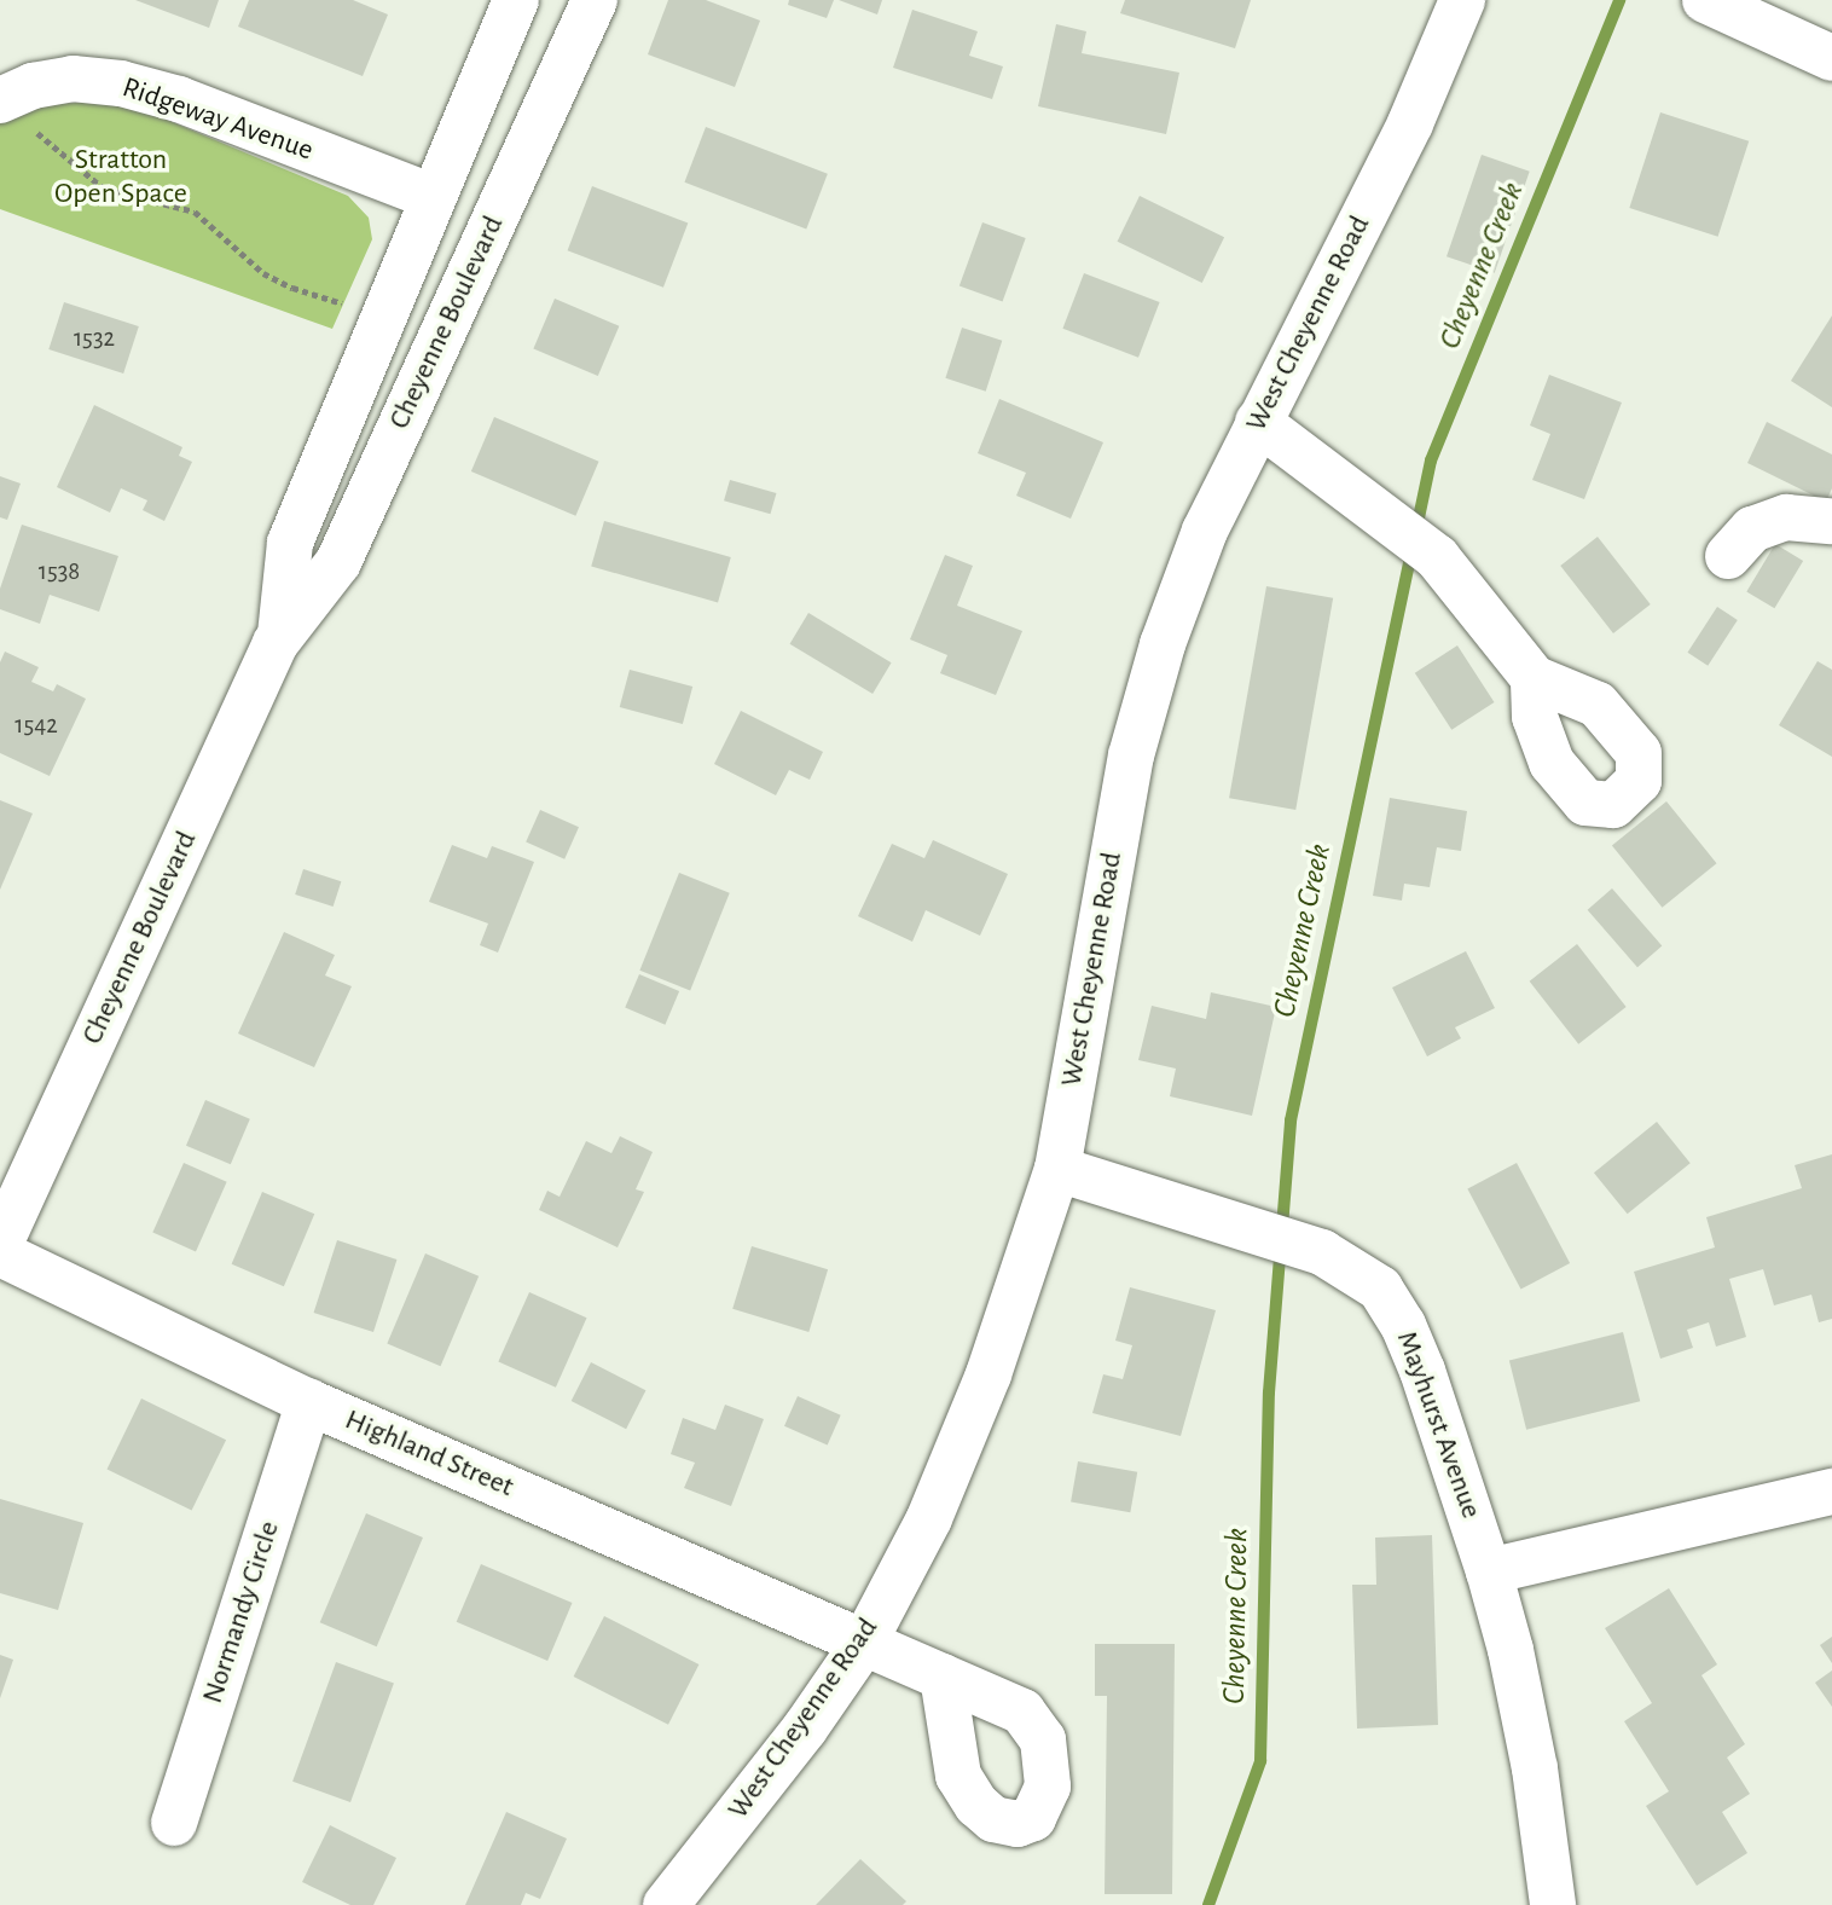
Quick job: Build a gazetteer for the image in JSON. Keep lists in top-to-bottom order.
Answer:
{
  "streets": {
    "street": [
      "Ridgeway Avenue",
      "Cheyenne Boulevard",
      "West Cheyenne Road",
      "Mayhurst Avenue",
      "Highland Street",
      "Normandy Circle"
    ]
  },
  "crossings": [
    ["Ridgeway Avenue", "Cheyenne Boulevard"],
    ["West Cheyenne Road", "Mayhurst Avenue"],
    ["West Cheyenne Road", "Highland Street"],
    ["Highland Street", "Normandy Circle"]
  ],
  "water": ["Cheyenne Creek"],
  "parks": ["Stratton Open Space"],
  "house_numbers": ["1532", "1538", "1542"]
}
